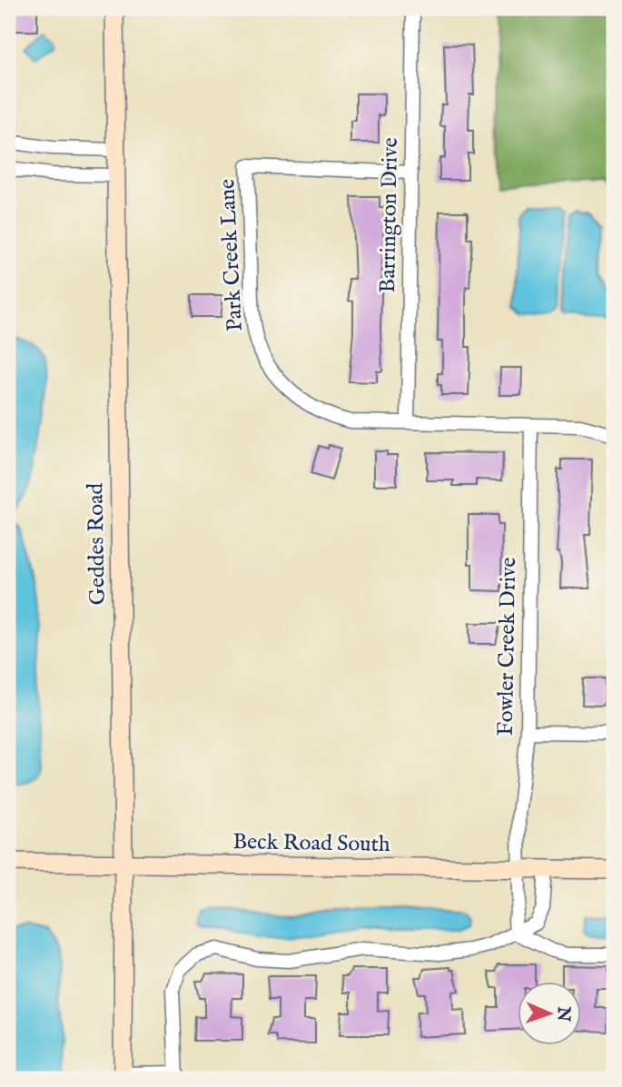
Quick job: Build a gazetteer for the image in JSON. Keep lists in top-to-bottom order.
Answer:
{
  "streets": {
    "main road": ["Geddes Road", "Beck Road South"],
    "street": ["Barrington Drive", "Park Creek Lane", "Fowler Creek Drive"]
  },
  "crossings": [
    ["Barrington Drive", "Park Creek Lane"],
    ["Park Creek Lane", "Fowler Creek Drive"],
    ["Geddes Road", "Beck Road South"],
    ["Fowler Creek Drive", "Beck Road South"]
  ],
  "north": "right"
}
